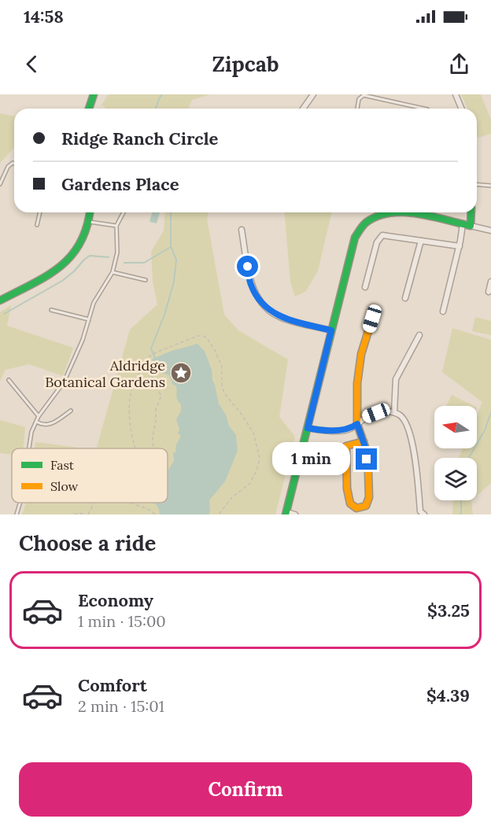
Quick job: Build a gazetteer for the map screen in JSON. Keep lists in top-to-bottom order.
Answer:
{
  "places": {
    "place": ["Aldridge Botanical Gardens"]
  },
  "legend": ["Fast", "Slow"],
  "north": "left",
  "page": {
    "status": "14:58",
    "header": "Zipcab",
    "banner": ["Ridge Ranch Circle", "Gardens Place"],
    "bubble": "1 min",
    "heading": "Choose a ride",
    "list": [
      {
        "name": "Economy",
        "note": "1 min · 15:00",
        "value": "$3.25"
      },
      {
        "name": "Comfort",
        "note": "2 min · 15:01",
        "value": "$4.39"
      }
    ],
    "buttons": "Confirm"
  }
}
